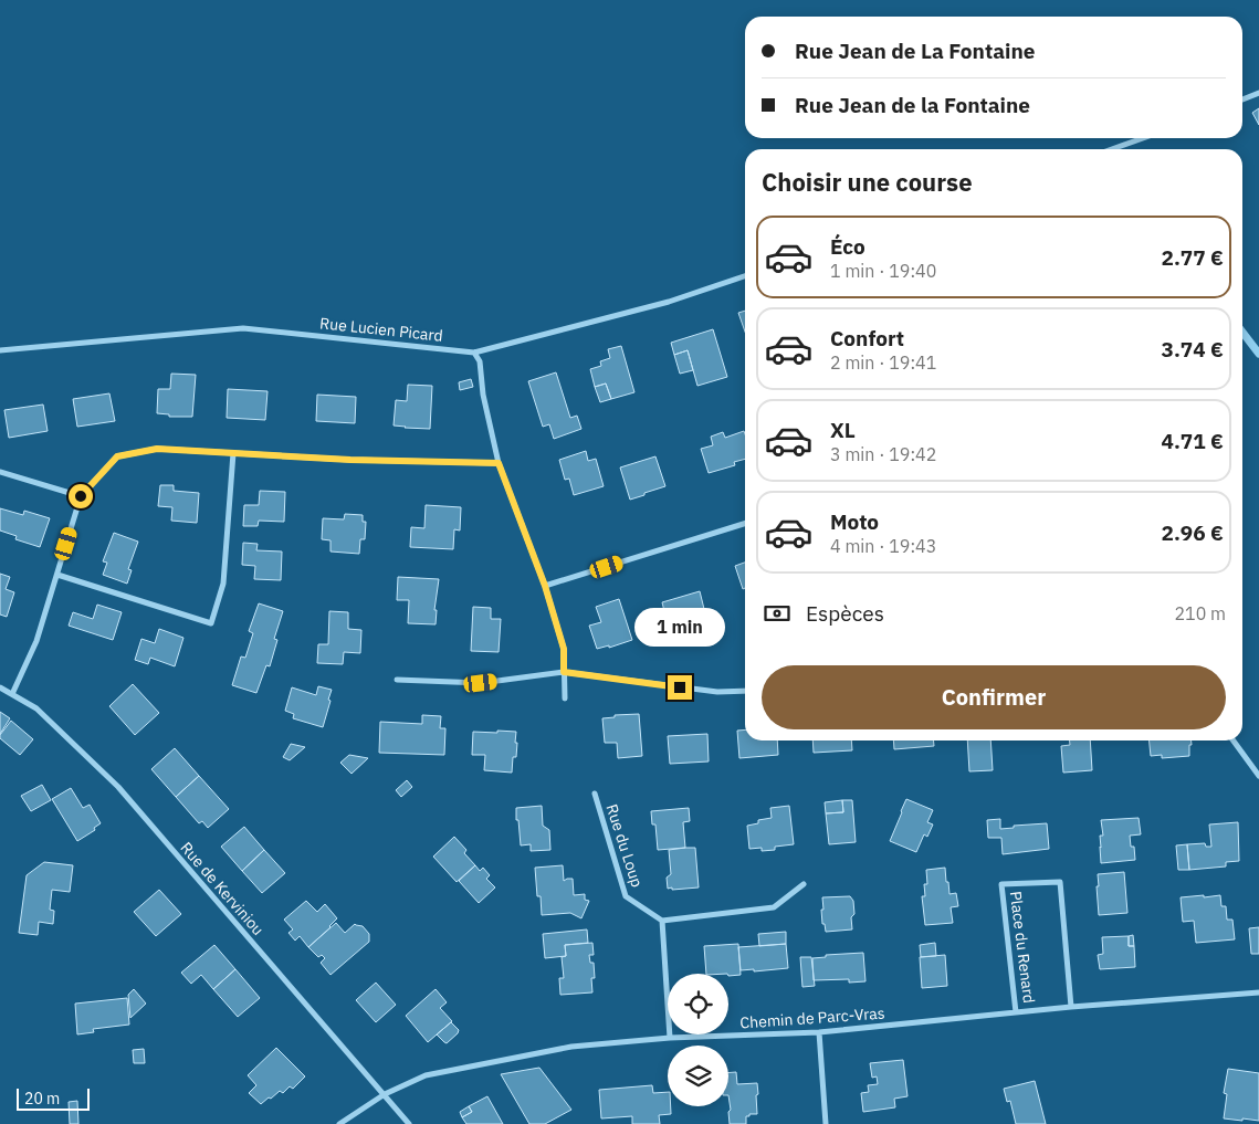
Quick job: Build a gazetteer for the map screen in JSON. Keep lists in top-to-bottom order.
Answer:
{
  "streets": {
    "street": [
      "Rue Lucien Picard",
      "Rue du Loup",
      "Rue de Kerviniou",
      "Place du Renard",
      "Chemin de Parc-Vras"
    ]
  },
  "crossings": [
    ["Rue de Kerviniou", "Chemin de Parc-Vras"],
    ["Place du Renard", "Chemin de Parc-Vras"]
  ],
  "scale_bar": "20 m",
  "page": {
    "banner": ["Rue Jean de La Fontaine", "Rue Jean de la Fontaine"],
    "heading": "Choisir une course",
    "list": [
      {
        "name": "Éco",
        "note": "1 min · 19:40",
        "value": "2.77 €"
      },
      {
        "name": "Confort",
        "note": "2 min · 19:41",
        "value": "3.74 €"
      },
      {
        "name": "XL",
        "note": "3 min · 19:42",
        "value": "4.71 €"
      },
      {
        "name": "Moto",
        "note": "4 min · 19:43",
        "value": "2.96 €"
      }
    ],
    "pay": ["Espèces", "210 m"],
    "bubble": "1 min",
    "buttons": "Confirmer",
    "scale": "20 m"
  }
}
